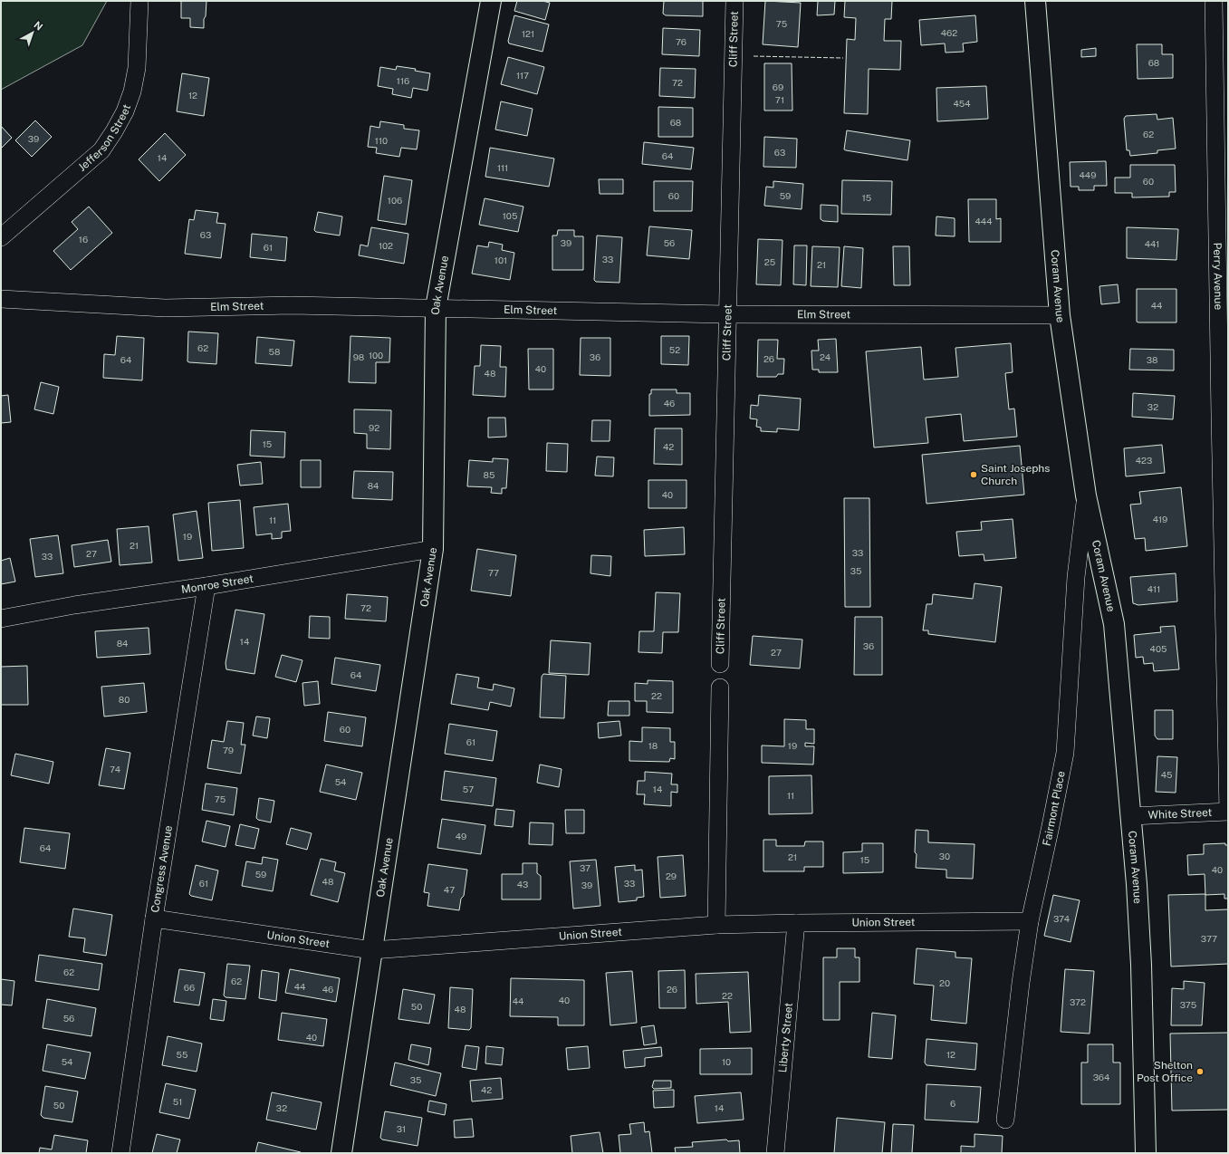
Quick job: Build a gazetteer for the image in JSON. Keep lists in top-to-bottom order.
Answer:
{
  "streets": {
    "street": [
      "Cliff Street",
      "Jefferson Street",
      "Perry Avenue",
      "Oak Avenue",
      "Coram Avenue",
      "Elm Street",
      "Monroe Street",
      "Fairmont Place",
      "White Street",
      "Congress Avenue",
      "Union Street",
      "Liberty Street"
    ]
  },
  "crossings": [
    ["Cliff Street", "Elm Street"],
    ["Perry Avenue", "White Street"],
    ["Oak Avenue", "Elm Street"],
    ["Oak Avenue", "Monroe Street"],
    ["Oak Avenue", "Union Street"],
    ["Coram Avenue", "Elm Street"],
    ["Coram Avenue", "Fairmont Place"],
    ["Coram Avenue", "White Street"],
    ["Monroe Street", "Congress Avenue"],
    ["Fairmont Place", "Union Street"],
    ["Congress Avenue", "Union Street"],
    ["Union Street", "Liberty Street"]
  ],
  "places": ["Saint Josephs Church", "Shelton Post Office"],
  "house_numbers": [
    "75",
    "462",
    "121",
    "76",
    "68",
    "117",
    "116",
    "72",
    "69",
    "12",
    "71",
    "454",
    "68",
    "62",
    "39",
    "110",
    "63",
    "64",
    "14",
    "111",
    "449",
    "60",
    "60",
    "59",
    "15",
    "106",
    "105",
    "444",
    "63",
    "16",
    "39",
    "56",
    "441",
    "102",
    "61",
    "33",
    "101",
    "25",
    "21",
    "44",
    "62",
    "52",
    "58",
    "100",
    "98",
    "36",
    "24",
    "26",
    "64",
    "38",
    "40",
    "48",
    "46",
    "32",
    "92",
    "15",
    "42",
    "423",
    "85",
    "84",
    "40",
    "419",
    "11",
    "19",
    "21",
    "33",
    "27",
    "33",
    "35",
    "77",
    "411",
    "72",
    "14",
    "84",
    "36",
    "405",
    "27",
    "64",
    "22",
    "80",
    "60",
    "61",
    "18",
    "19",
    "79",
    "74",
    "45",
    "54",
    "57",
    "14",
    "11",
    "75",
    "49",
    "64",
    "30",
    "21",
    "15",
    "37",
    "40",
    "59",
    "29",
    "48",
    "61",
    "33",
    "43",
    "39",
    "47",
    "374",
    "377",
    "62",
    "62",
    "20",
    "44",
    "66",
    "46",
    "26",
    "22",
    "40",
    "44",
    "372",
    "375",
    "50",
    "48",
    "56",
    "40",
    "55",
    "12",
    "54",
    "10",
    "364",
    "35",
    "42",
    "51",
    "6",
    "50",
    "32",
    "14",
    "31"
  ],
  "north": "top right"
}
